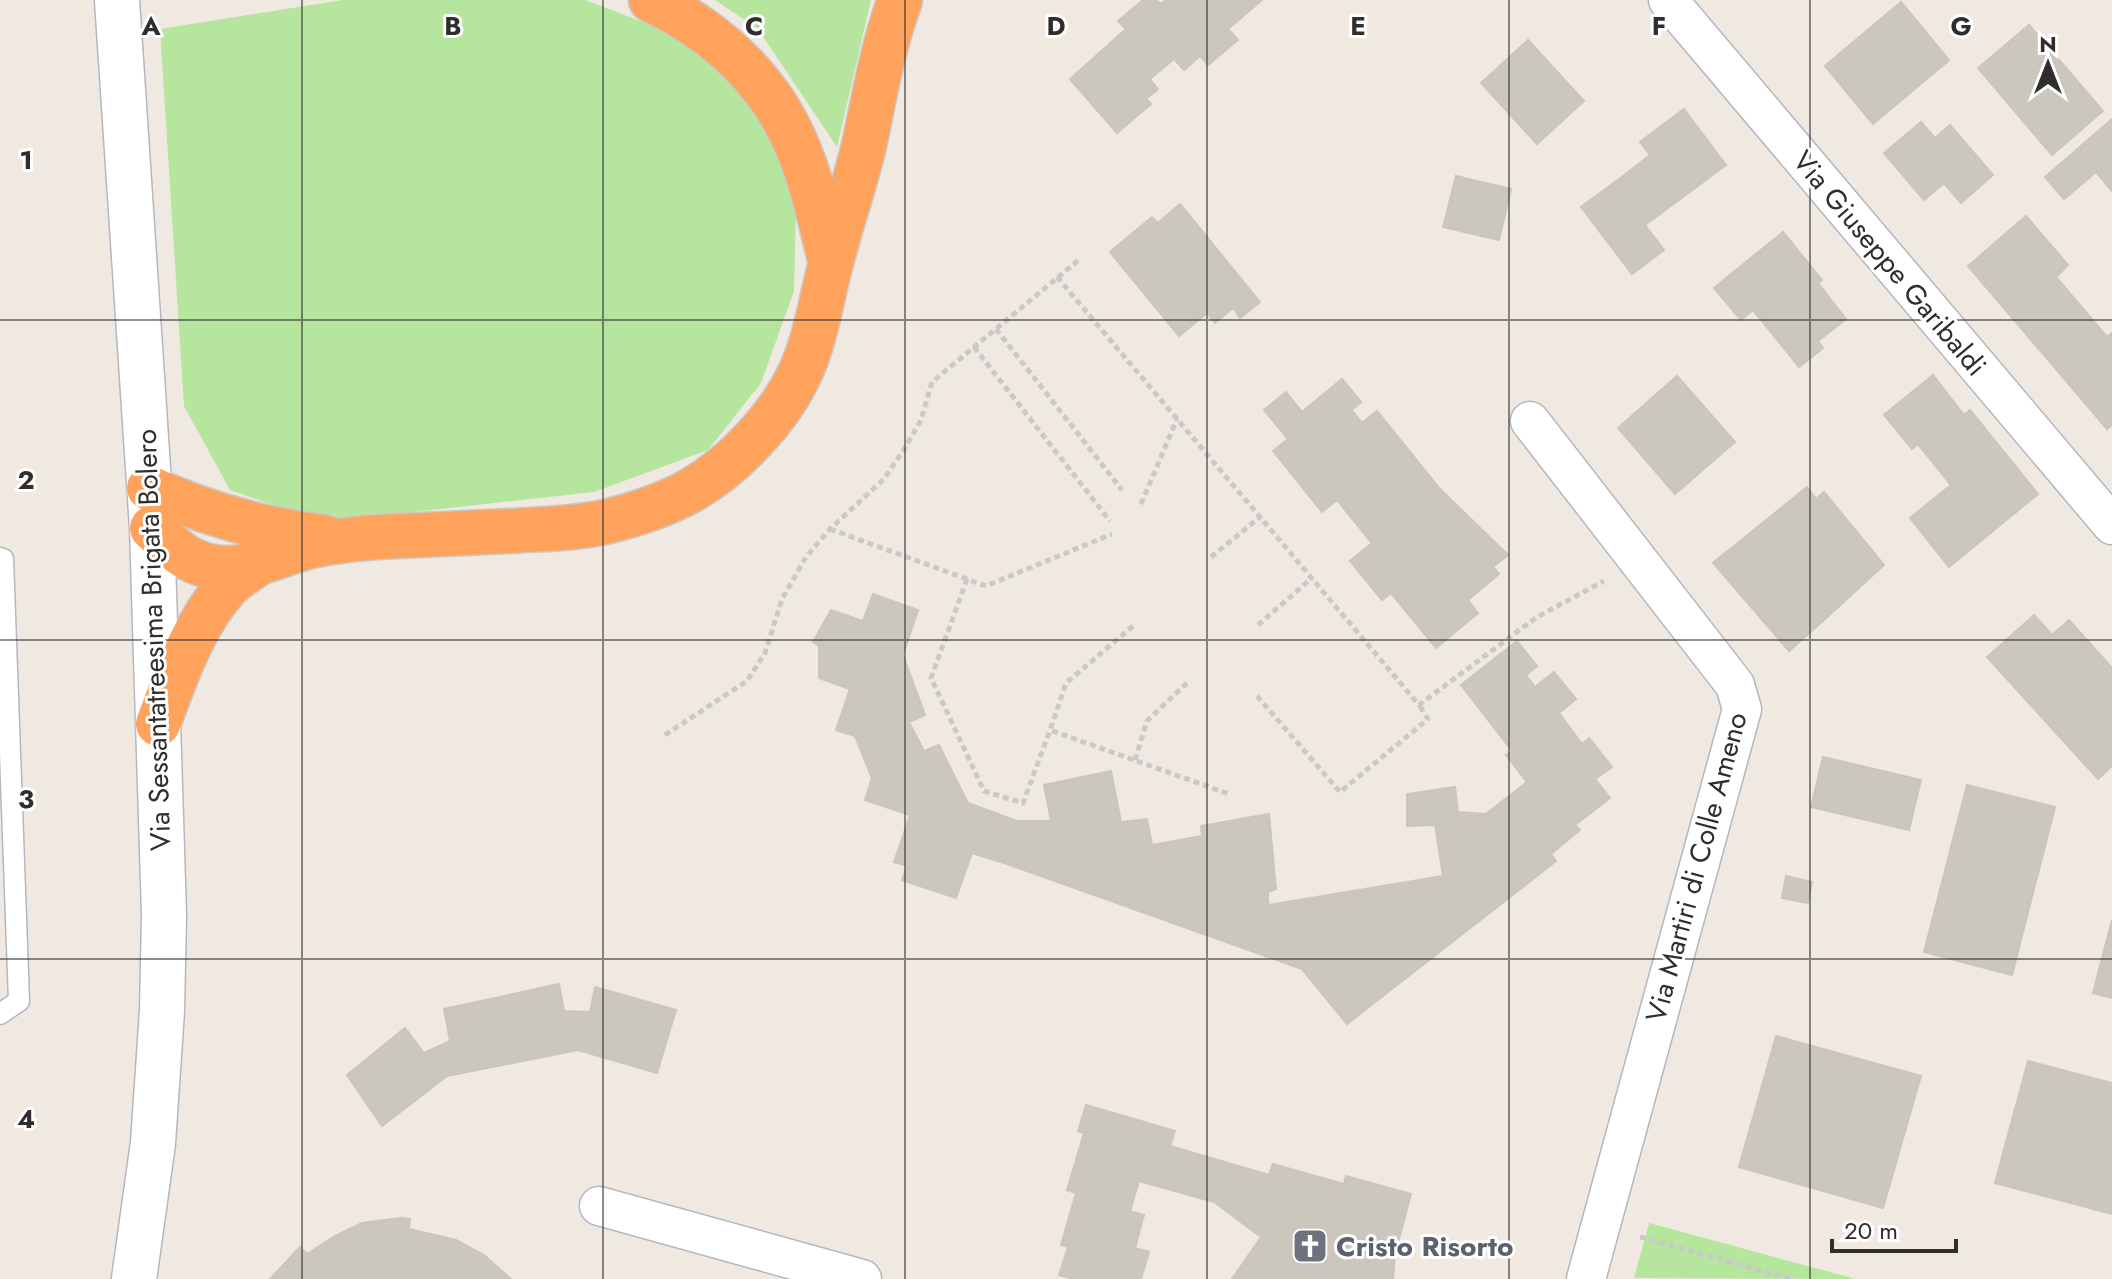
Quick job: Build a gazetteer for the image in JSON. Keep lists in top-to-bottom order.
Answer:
{
  "streets": {
    "street": ["Via Giuseppe Garibaldi", "Via Sessantatreesima Brigata Bolero", "Via Martiri di Colle Ameno"]
  },
  "places": {
    "church": ["Cristo Risorto"]
  },
  "scale_bar": "20 m",
  "north": "top",
  "grid": {
    "columns": [
      "A",
      "B",
      "C",
      "D",
      "E",
      "F",
      "G"
    ],
    "rows": [
      "1",
      "2",
      "3",
      "4"
    ]
  }
}
